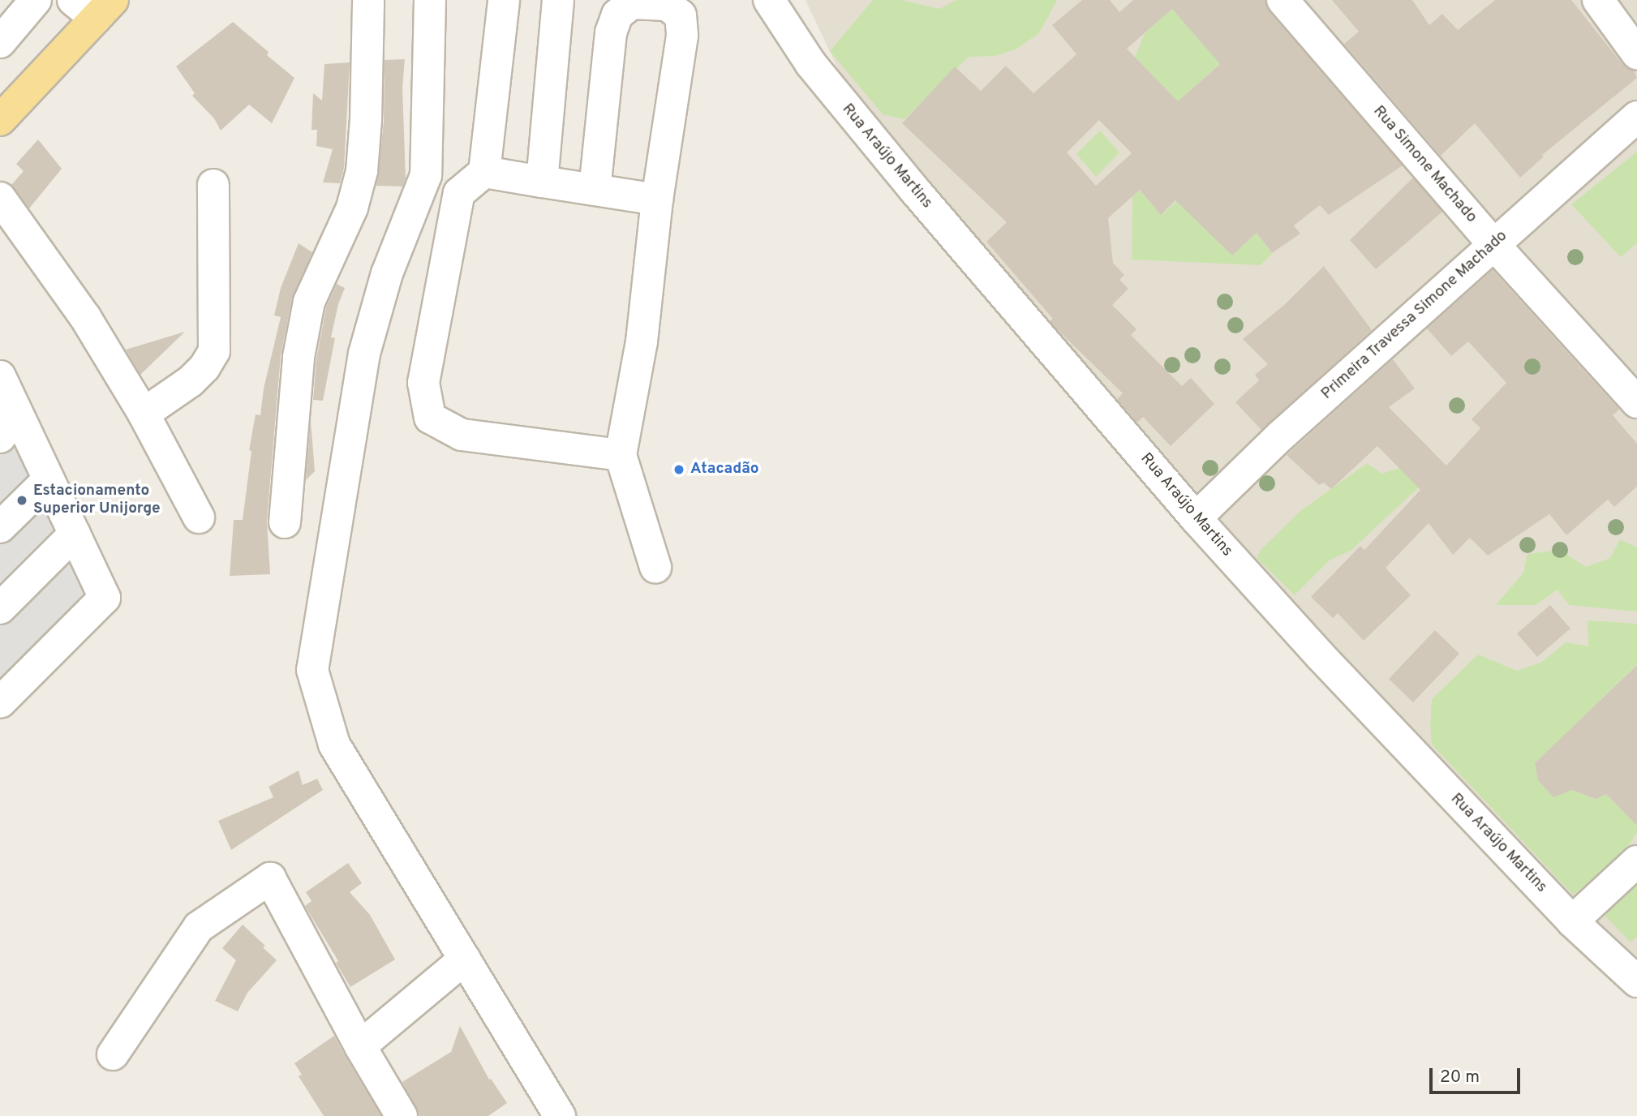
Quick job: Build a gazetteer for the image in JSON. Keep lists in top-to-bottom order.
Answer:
{
  "streets": {
    "street": ["Rua Araújo Martins", "Rua Simone Machado", "Primeira Travessa Simone Machado"]
  },
  "crossings": [
    ["Rua Araújo Martins", "Primeira Travessa Simone Machado"],
    ["Rua Simone Machado", "Primeira Travessa Simone Machado"]
  ],
  "places": ["Atacadão", "Estacionamento Superior Unijorge"],
  "scale_bar": "20 m"
}
